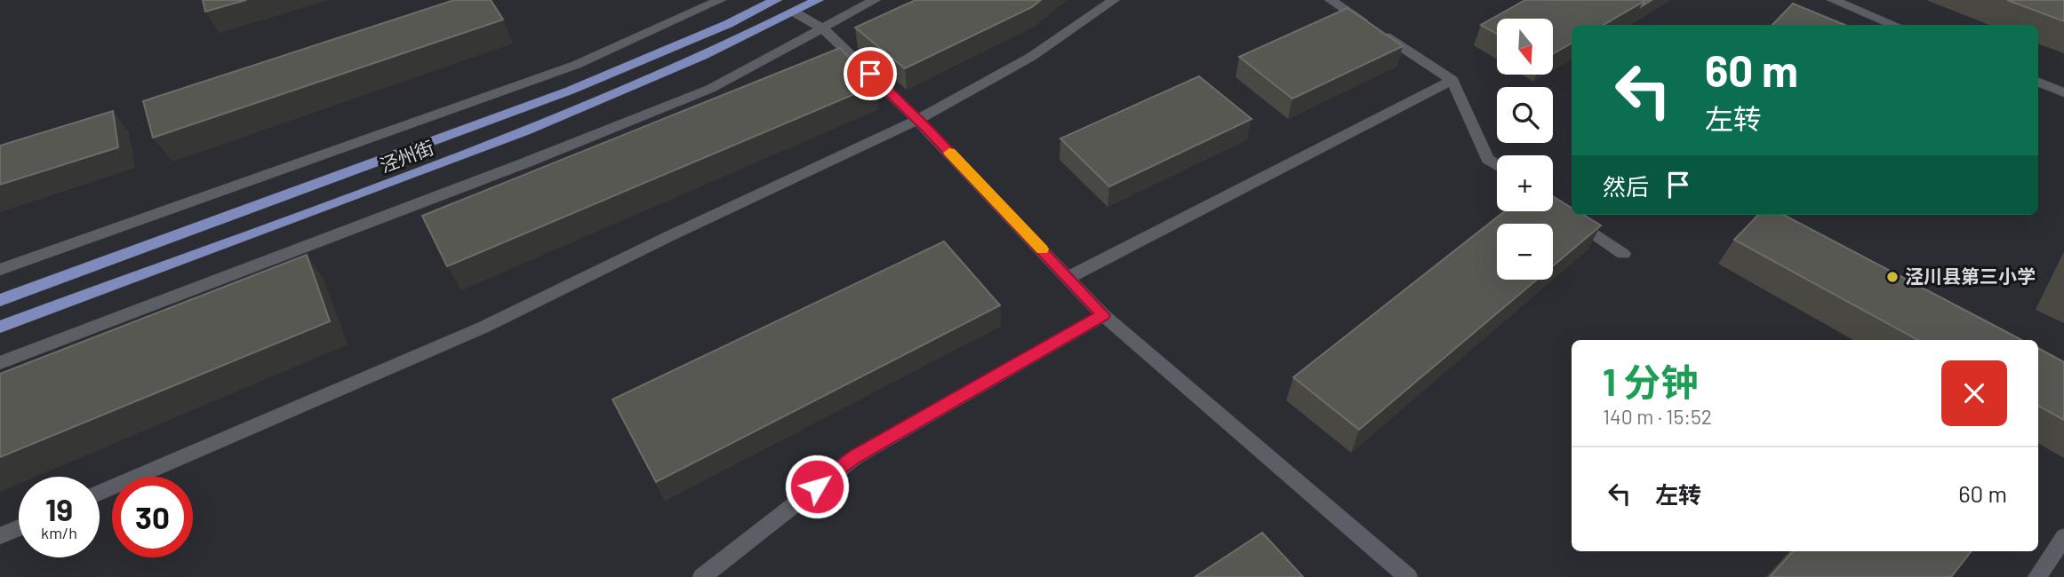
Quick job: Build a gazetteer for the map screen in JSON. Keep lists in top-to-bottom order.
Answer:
{
  "streets": {
    "main road": ["泾州街"]
  },
  "places": ["泾川县第三小学"],
  "north": "bottom",
  "page": {
    "map_buttons": ["+", "−"],
    "turn": ["60 m", "左转"],
    "then": "然后",
    "heading": ["1 分钟", "140 m · 15:52"],
    "list": [
      {
        "name": "左转",
        "value": "60 m"
      }
    ],
    "speed": "19 km/h",
    "limit": "30"
  }
}
